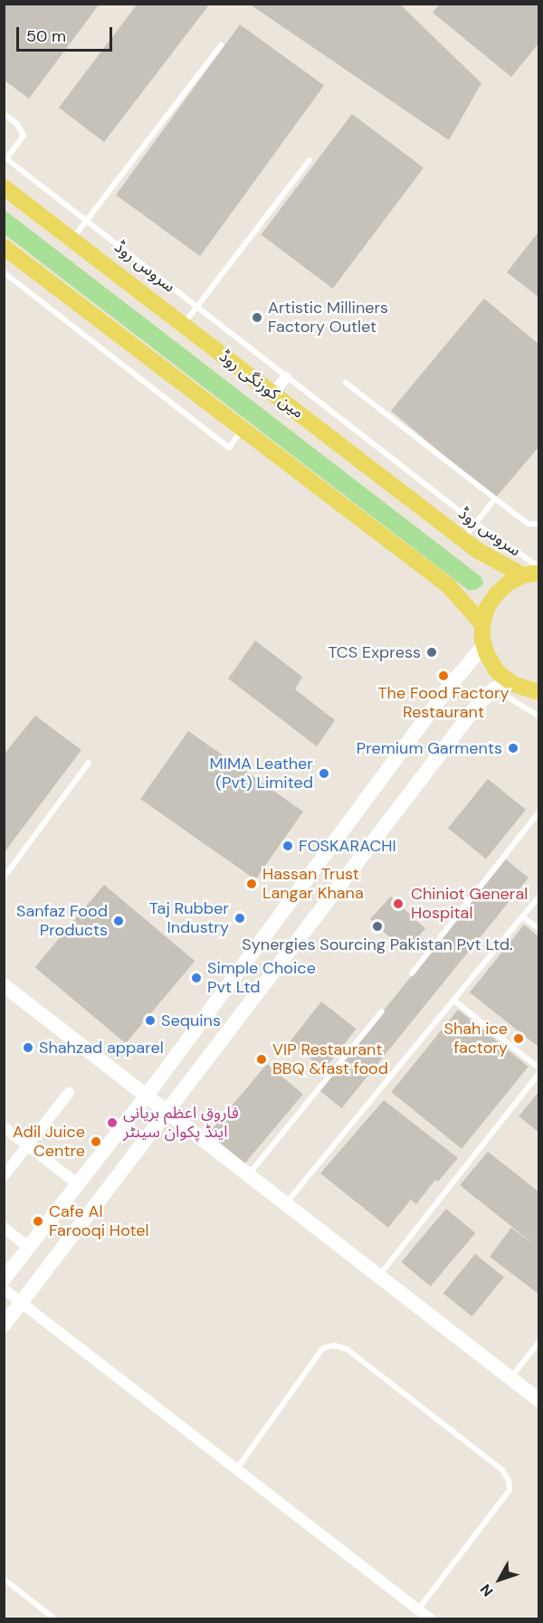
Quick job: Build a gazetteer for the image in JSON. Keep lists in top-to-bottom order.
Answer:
{
  "streets": {
    "main road": ["مین کورنگی روڈ"],
    "lane": ["سروس روڈ"]
  },
  "places": [
    "Artistic Milliners Factory Outlet",
    "TCS Express",
    "The Food Factory Restaurant",
    "Premium Garments",
    "MIMA Leather (Pvt) Limited",
    "FOSKARACHI",
    "Hassan Trust Langar Khana",
    "Chiniot General Hospital",
    "Taj Rubber Industry",
    "Sanfaz Food Products",
    "Synergies Sourcing Pakistan Pvt Ltd.",
    "Simple Choice Pvt Ltd",
    "Sequins",
    "Shah ice factory",
    "Shahzad apparel",
    "VIP Restaurant BBQ &fast food",
    "فاروق اعظم بریانی اینڈ پکوان سینٹر",
    "Adil Juice Centre",
    "Cafe Al Farooqi Hotel"
  ],
  "scale_bar": "50 m",
  "north": "bottom left"
}
